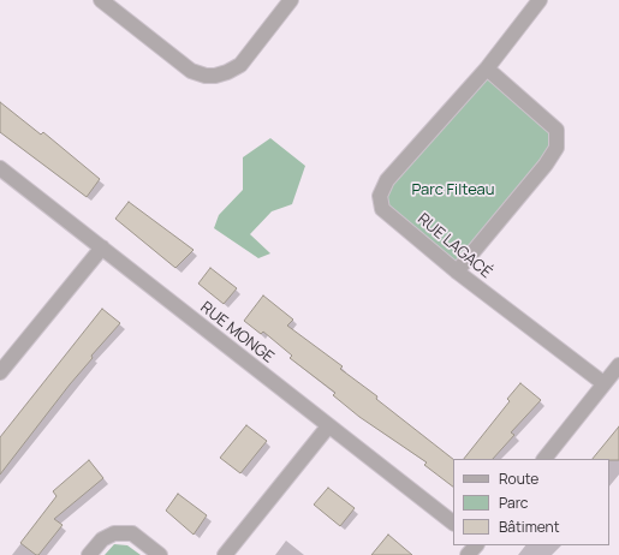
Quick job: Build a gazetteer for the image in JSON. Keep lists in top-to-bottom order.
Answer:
{
  "streets": {
    "street": ["RUE LAGACÉ", "RUE MONGE"]
  },
  "parks": ["Parc Filteau"],
  "legend": ["Route", "Parc", "Bâtiment"]
}
